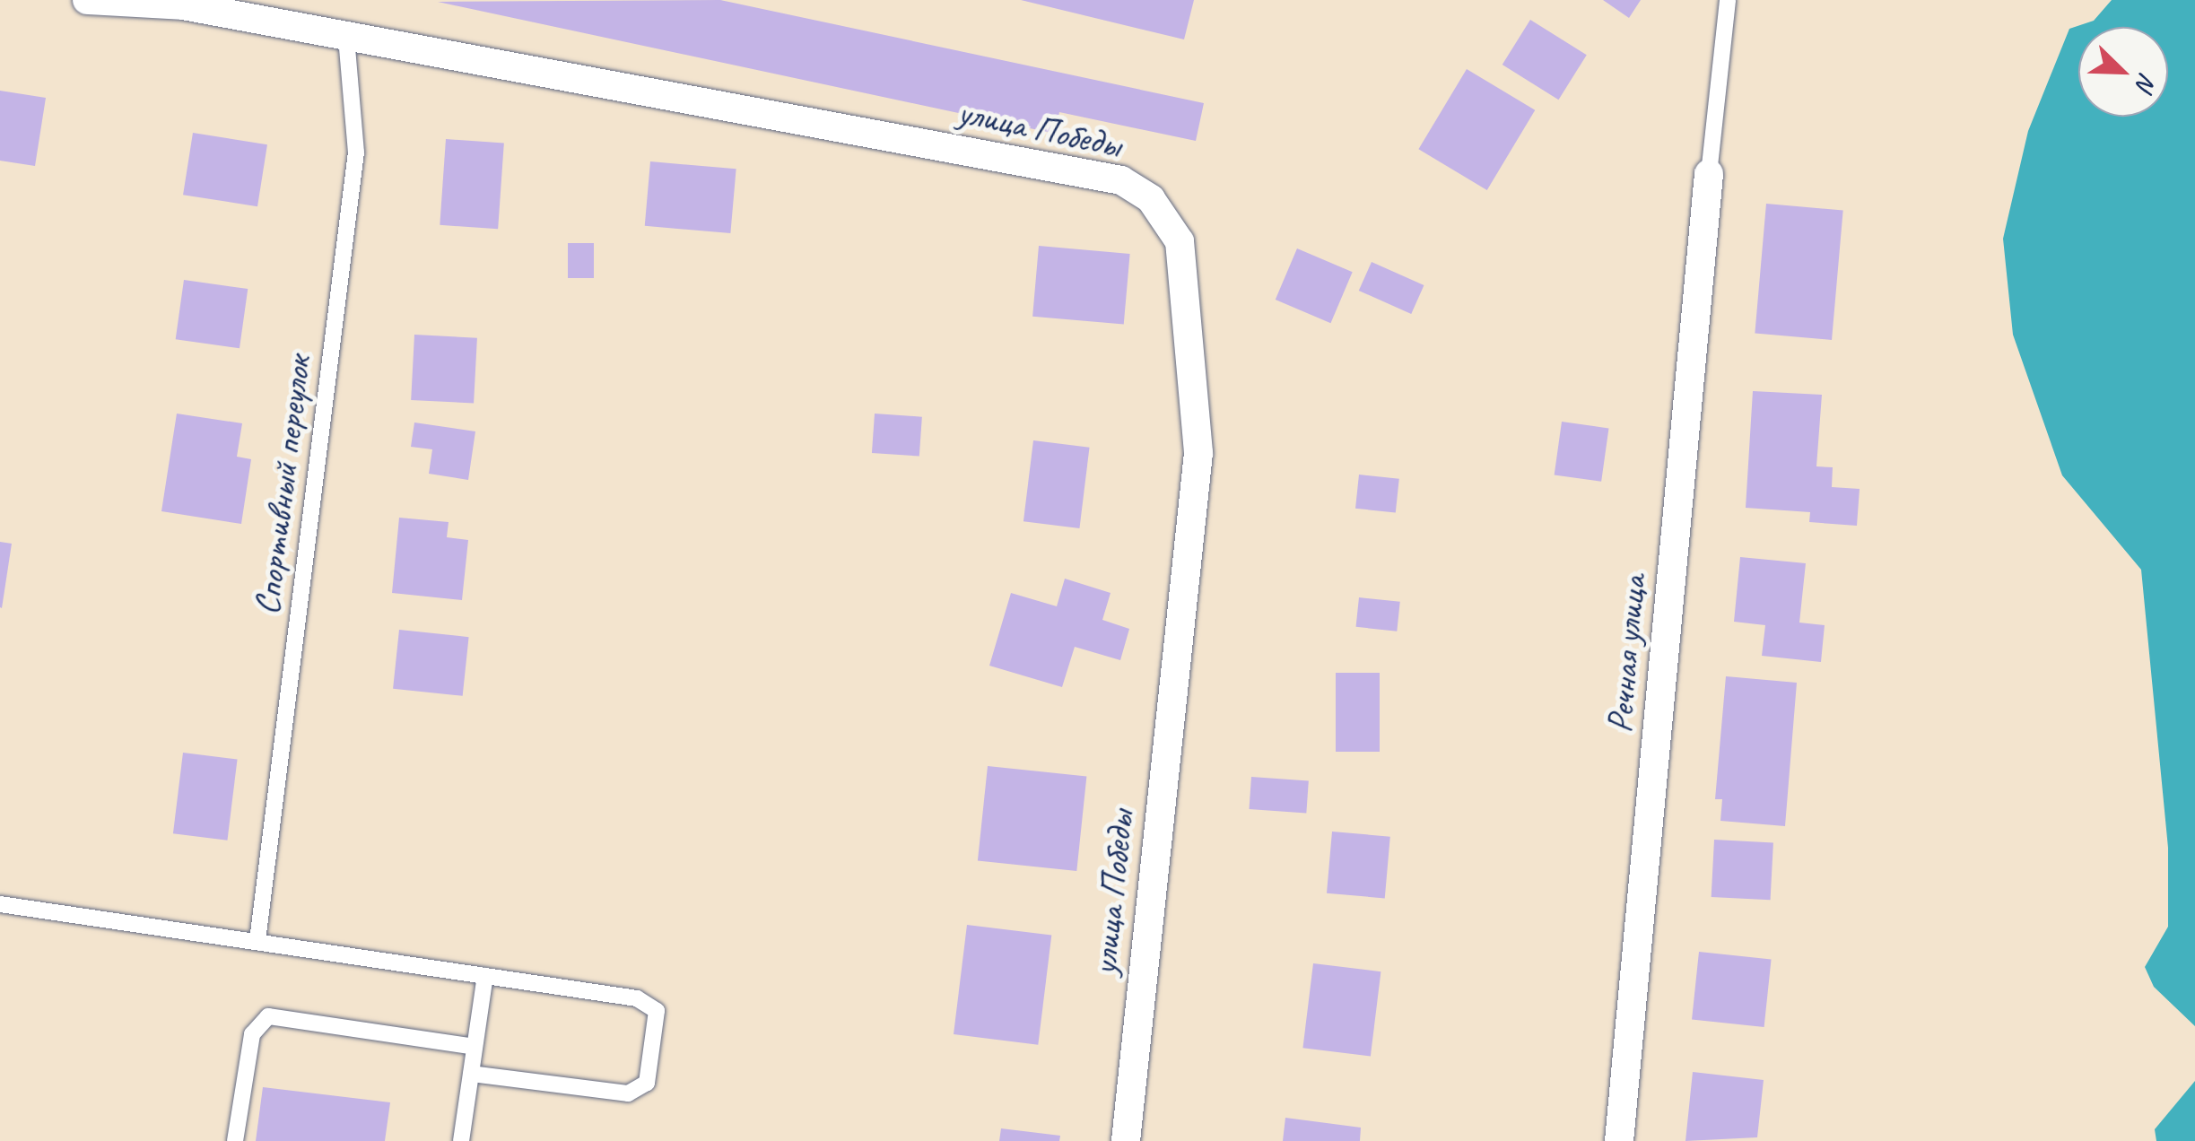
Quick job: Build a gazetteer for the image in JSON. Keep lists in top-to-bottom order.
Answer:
{
  "streets": {
    "street": ["улица Победы", "Речная улица"],
    "lane": ["Спортивный переулок"]
  },
  "crossings": [
    ["улица Победы", "Спортивный переулок"]
  ],
  "north": "bottom right"
}
